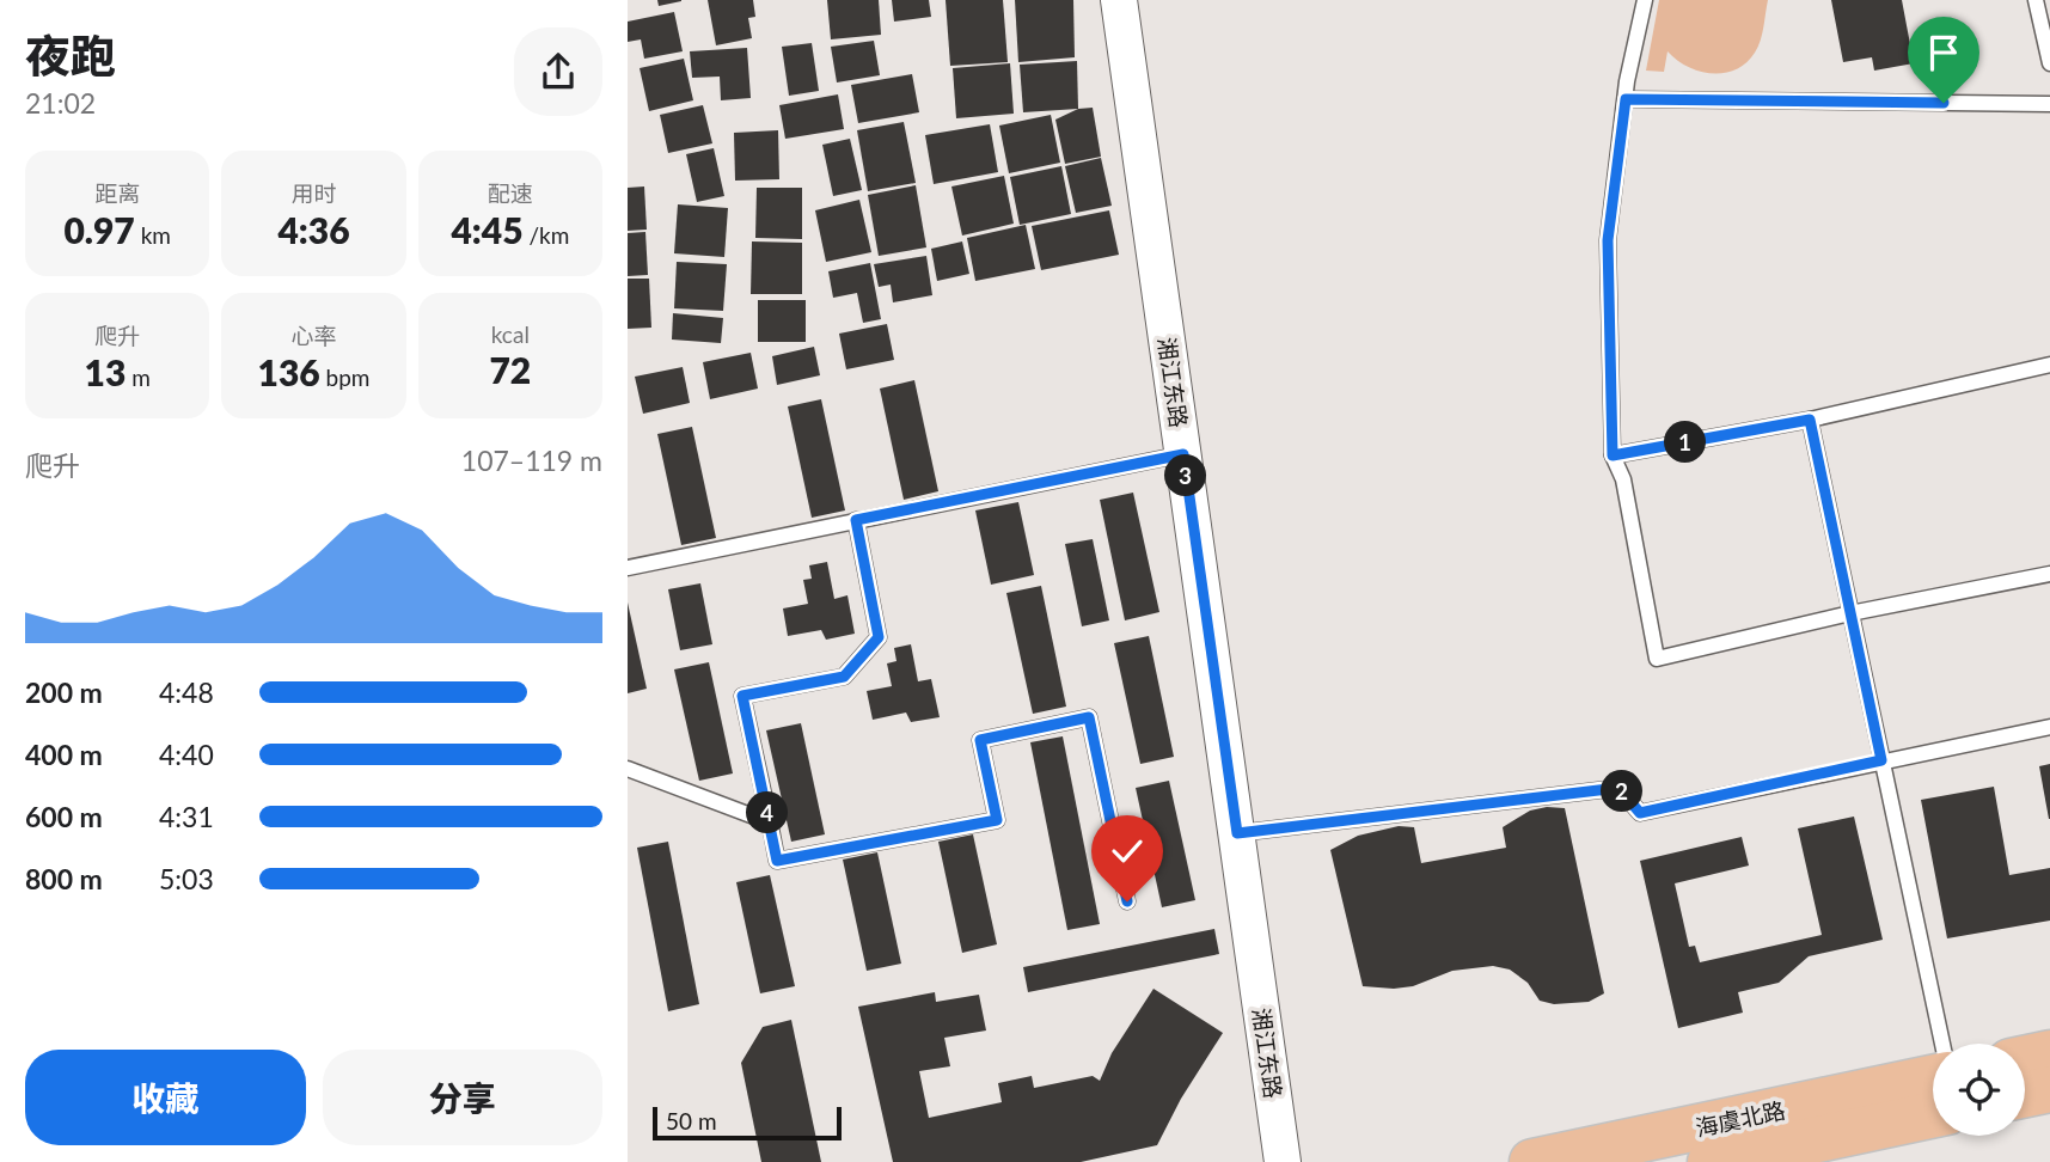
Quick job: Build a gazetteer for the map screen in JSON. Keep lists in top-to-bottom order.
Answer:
{
  "streets": {
    "main road": ["海虞北路"],
    "street": ["湘江东路"]
  },
  "scale_bar": "50 m",
  "page": {
    "heading": ["夜跑", "21:02"],
    "stats": [
      ["距离", "0.97 km"],
      ["用时", "4:36"],
      ["配速", "4:45 /km"],
      ["爬升", "13 m"],
      ["心率", "136 bpm"],
      ["kcal", "72"]
    ],
    "pins": [
      "1",
      "3",
      "2",
      "4"
    ],
    "chart": ["爬升", "107–119 m"],
    "list": [
      {
        "name": "200 m",
        "note": "4:48"
      },
      {
        "name": "400 m",
        "note": "4:40"
      },
      {
        "name": "600 m",
        "note": "4:31"
      },
      {
        "name": "800 m",
        "note": "5:03"
      }
    ],
    "buttons": ["收藏", "分享"],
    "scale": "50 m"
  }
}
